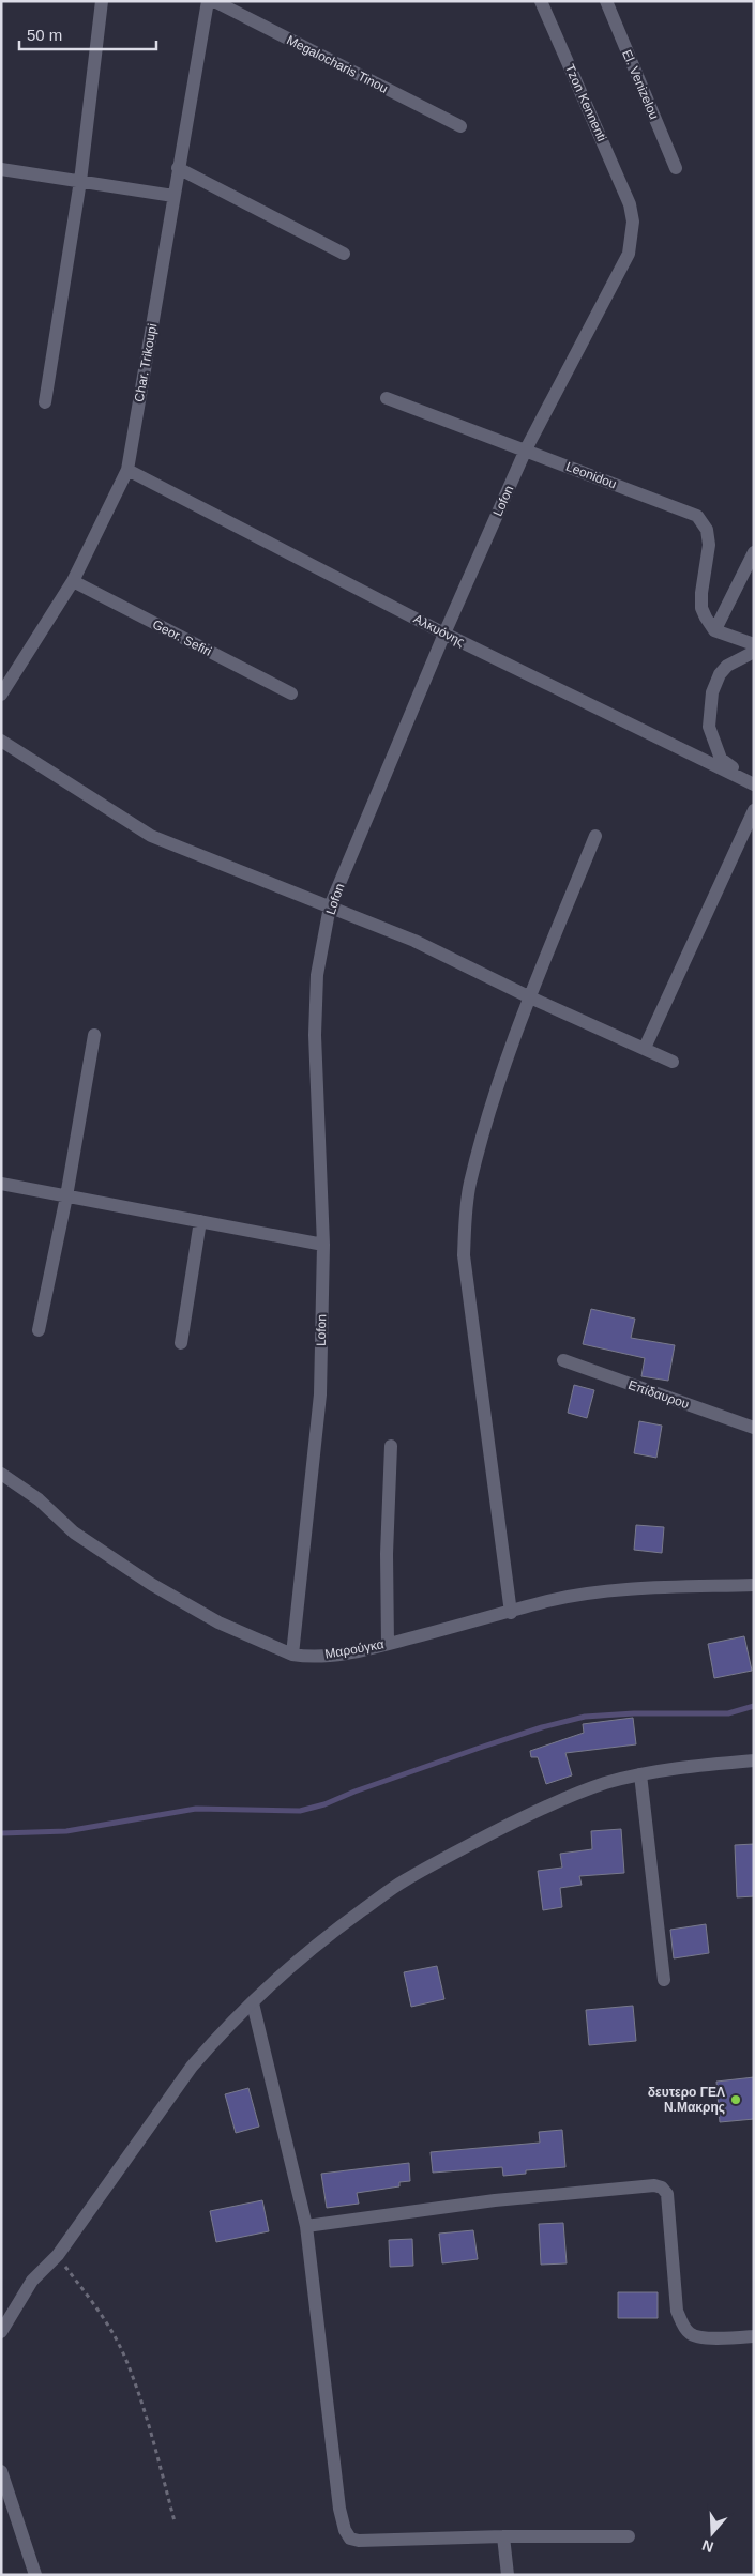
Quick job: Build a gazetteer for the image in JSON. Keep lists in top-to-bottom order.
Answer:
{
  "streets": {
    "street": [
      "Megalocharis Tinou",
      "El. Venizelou",
      "Tzon Kennenti",
      "Char. Trikoupi",
      "Leonidou",
      "Lofon",
      "Αλκυόνης",
      "Geor. Sefiri",
      "Επίδαυρου",
      "Μαρούγκα"
    ]
  },
  "crossings": [
    ["Tzon Kennenti", "Lofon"],
    ["Char. Trikoupi", "Αλκυόνης"],
    ["Char. Trikoupi", "Geor. Sefiri"],
    ["Leonidou", "Lofon"],
    ["Lofon", "Αλκυόνης"],
    ["Lofon", "Μαρούγκα"]
  ],
  "places": ["δευτερο ΓΕΛ Ν.Μακρης"],
  "scale_bar": "50 m",
  "north": "bottom"
}
